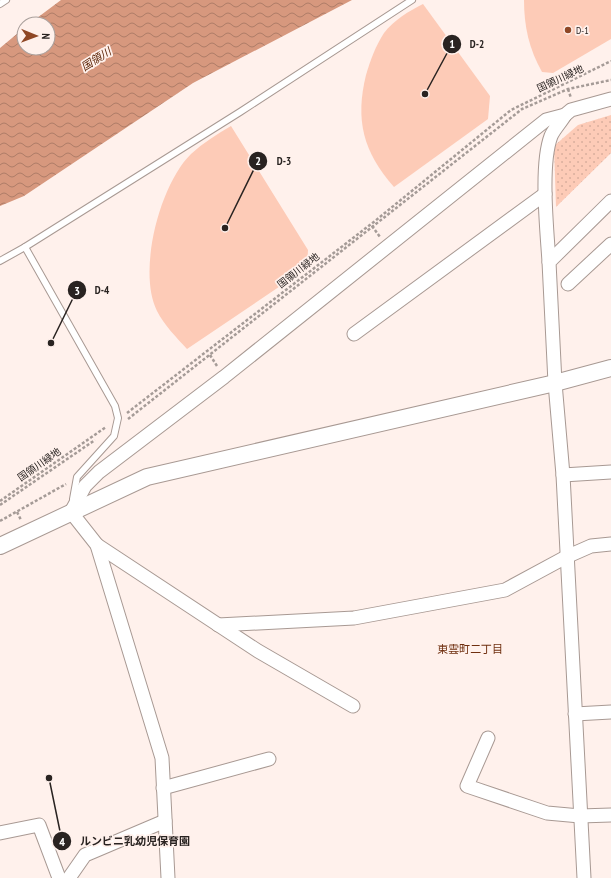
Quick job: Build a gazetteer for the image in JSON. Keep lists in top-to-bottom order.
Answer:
{
  "streets": {
    "path": ["国領川緑地"]
  },
  "districts": ["東雲町二丁目"],
  "water": ["国領川"],
  "places": [
    "D-1",
    "D-2",
    "D-3",
    "D-4",
    "ルンビニ乳幼児保育園"
  ],
  "north": "right"
}
